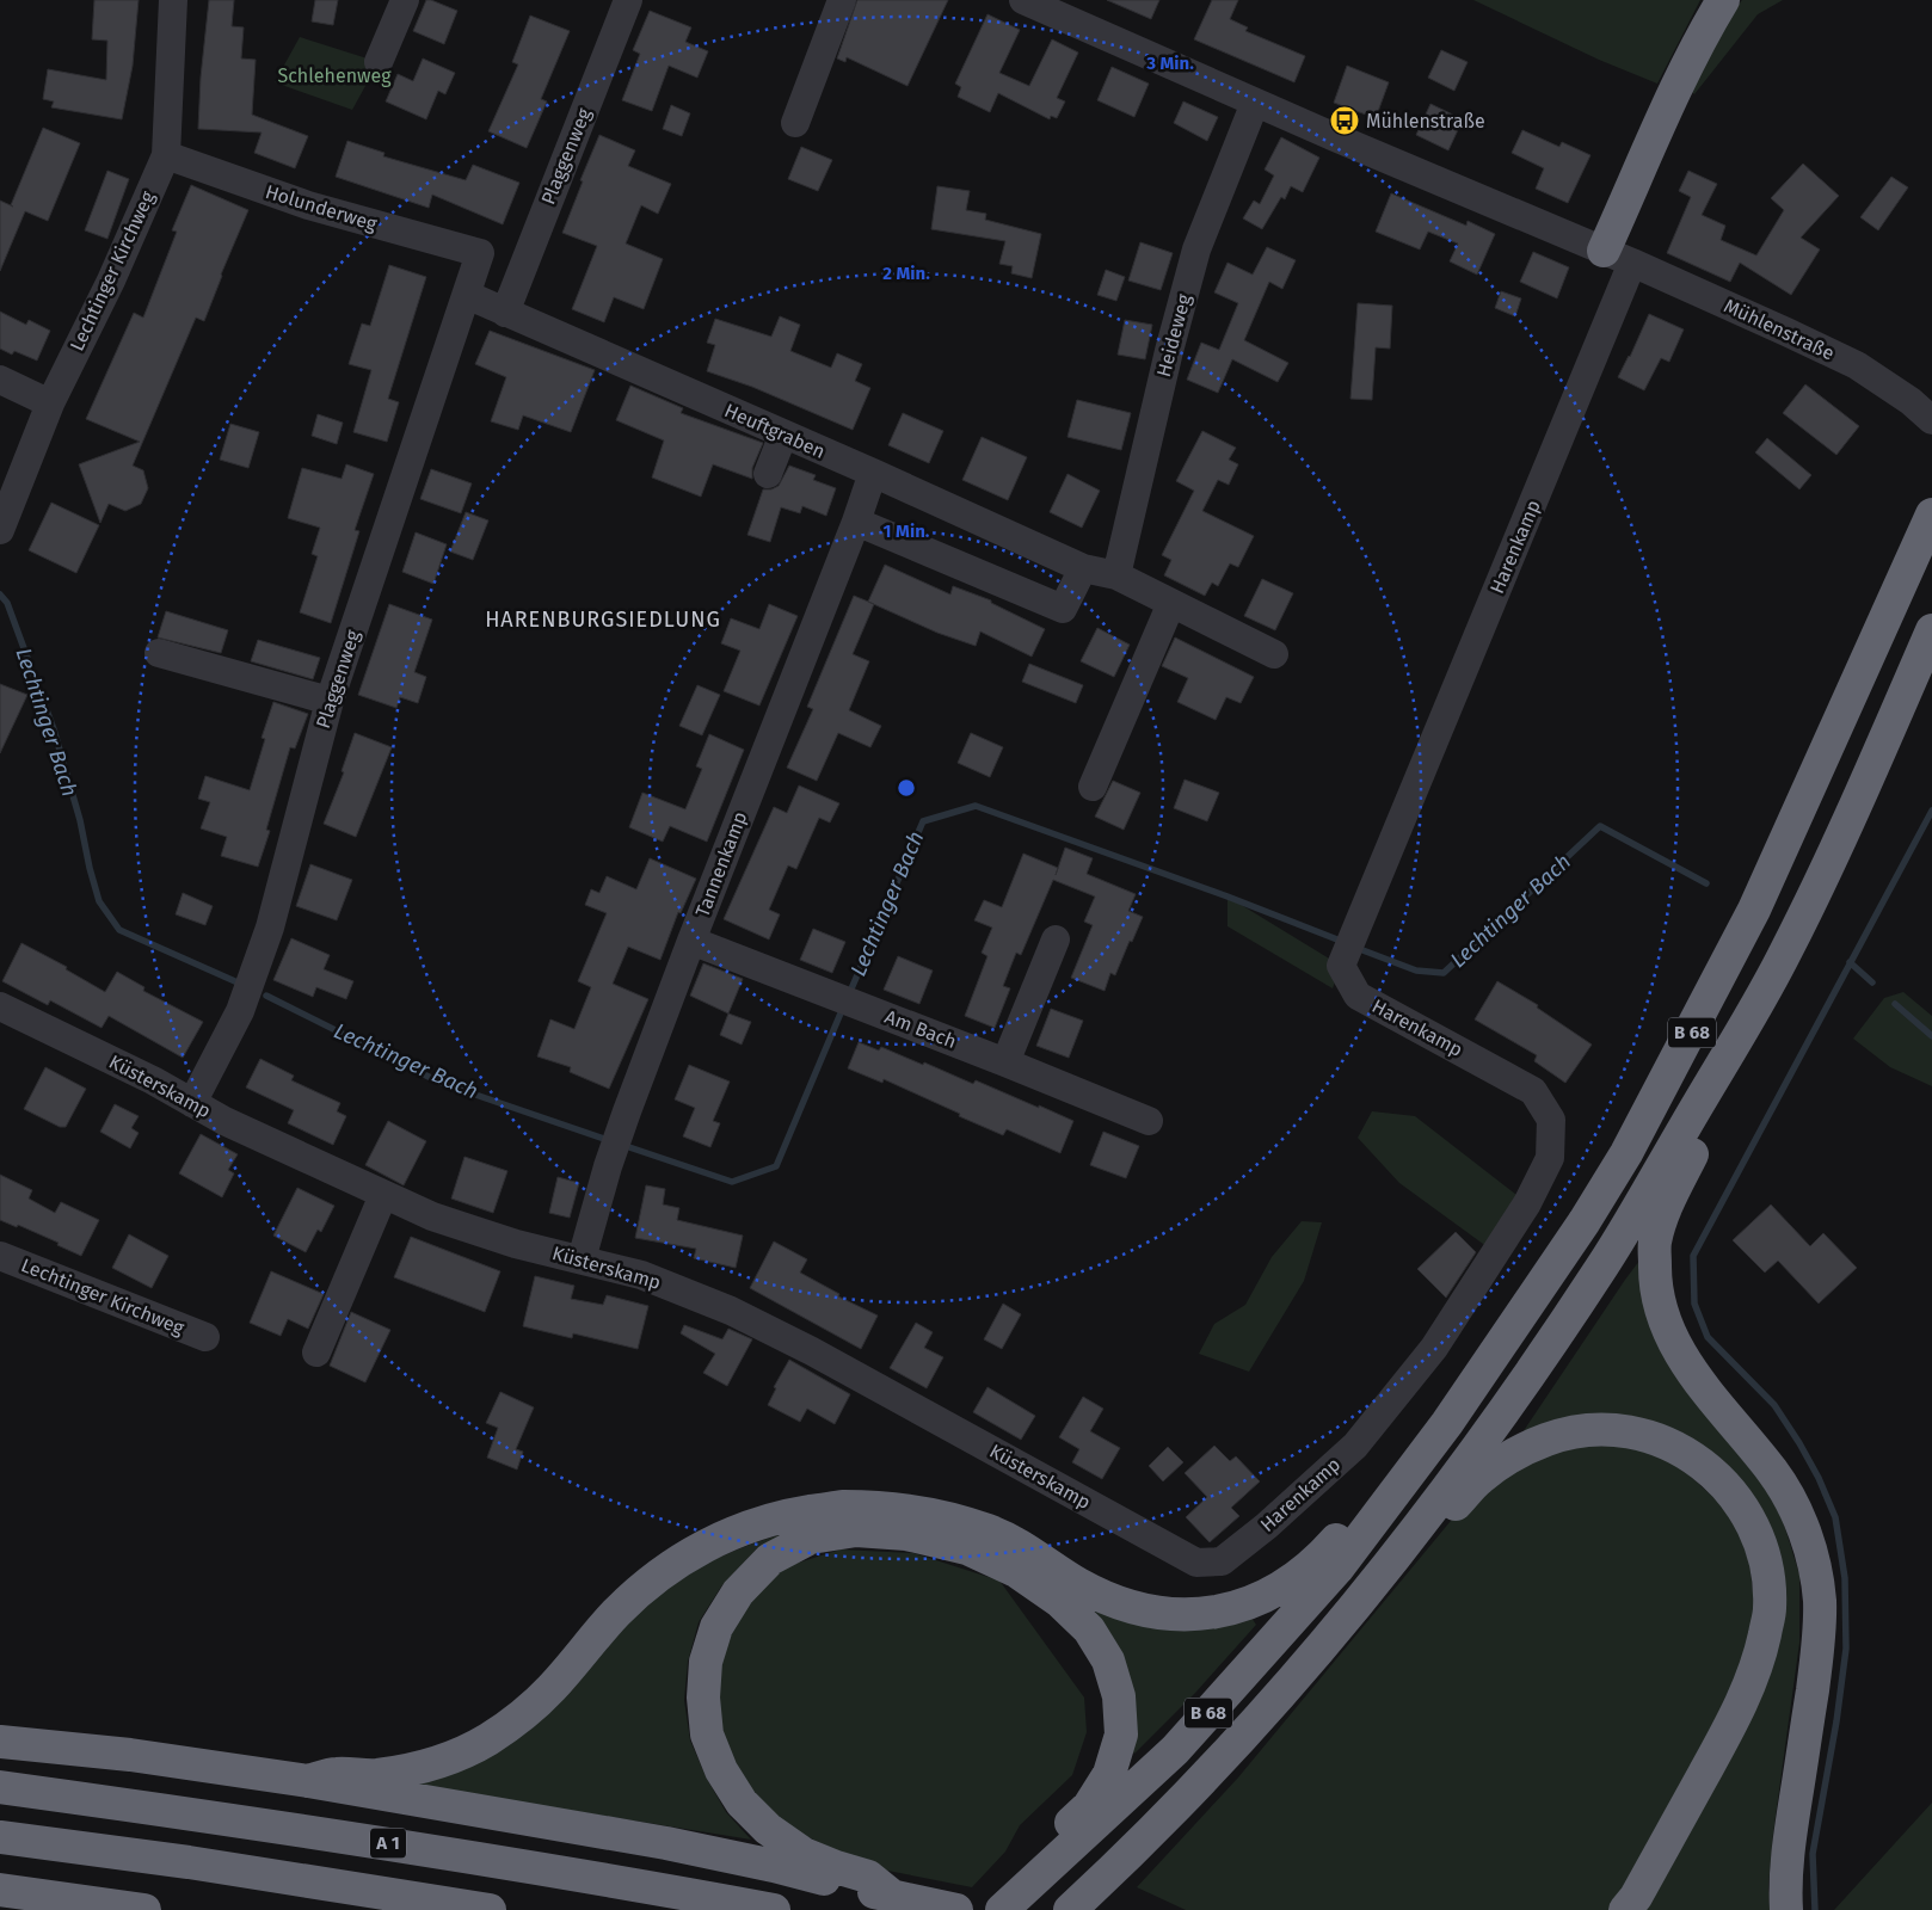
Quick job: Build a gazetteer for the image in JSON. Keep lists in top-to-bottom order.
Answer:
{
  "streets": {
    "highway": ["B 68", "A 1"],
    "street": [
      "Plaggenweg",
      "Holunderweg",
      "Lechtinger Kirchweg",
      "Mühlenstraße",
      "Heideweg",
      "Heuftgraben",
      "Harenkamp",
      "Tannenkamp",
      "Am Bach",
      "Küsterskamp"
    ]
  },
  "crossings": [
    ["Plaggenweg", "Holunderweg"],
    ["Plaggenweg", "Heuftgraben"],
    ["Plaggenweg", "Küsterskamp"],
    ["Holunderweg", "Lechtinger Kirchweg"],
    ["Mühlenstraße", "Heideweg"],
    ["Mühlenstraße", "Harenkamp"],
    ["Heideweg", "Heuftgraben"],
    ["Heuftgraben", "Tannenkamp"],
    ["Harenkamp", "Küsterskamp"],
    ["Tannenkamp", "Am Bach"],
    ["Tannenkamp", "Küsterskamp"]
  ],
  "districts": ["HARENBURGSIEDLUNG"],
  "water": ["Lechtinger Bach"],
  "parks": ["Schlehenweg"],
  "places": {
    "bus stop": ["Mühlenstraße"]
  },
  "rings": ["3 Min.", "2 Min.", "1 Min."]
}
